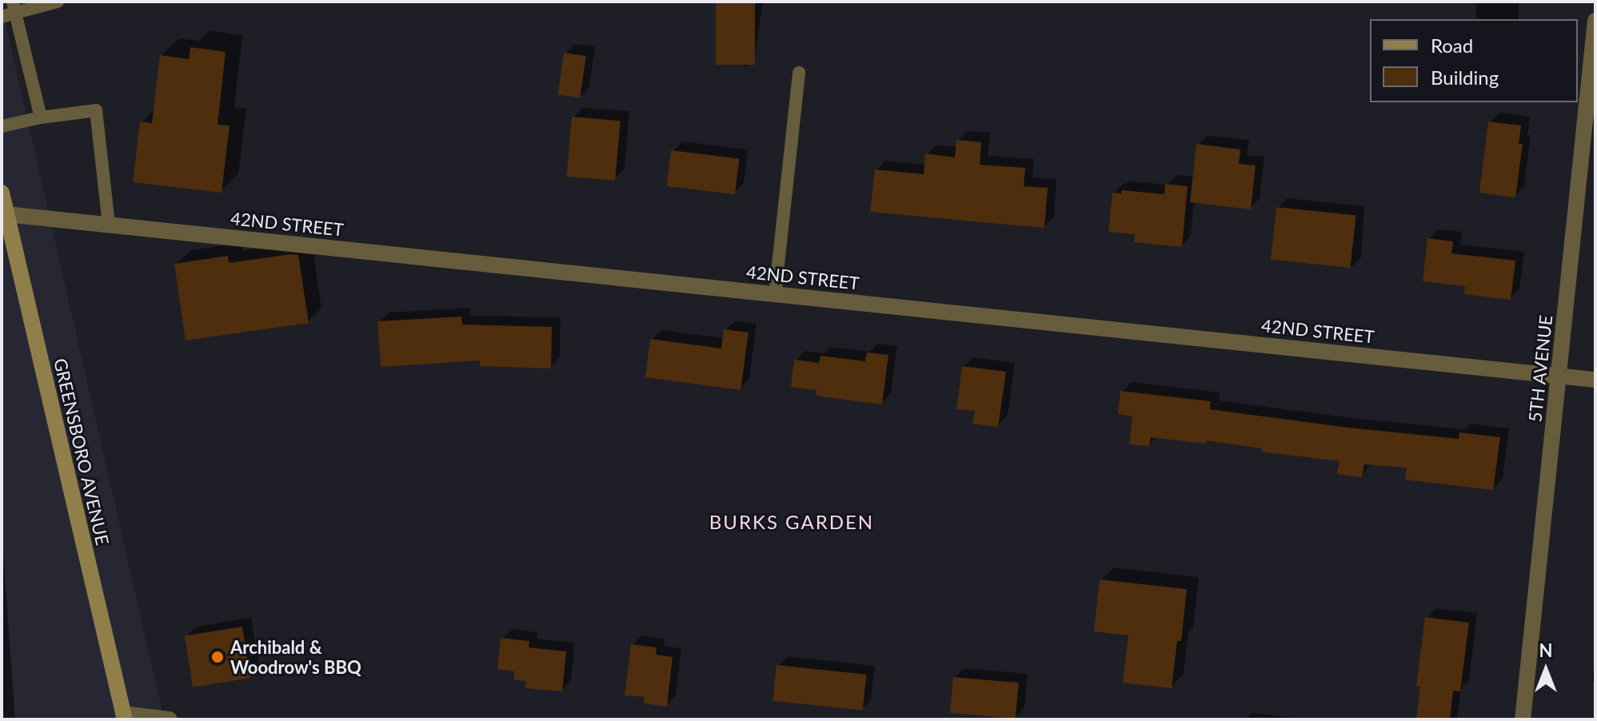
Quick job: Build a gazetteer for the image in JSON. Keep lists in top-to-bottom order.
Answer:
{
  "streets": {
    "main road": ["GREENSBORO AVENUE"],
    "street": ["42ND STREET", "5TH AVENUE"]
  },
  "crossings": [
    ["42ND STREET", "5TH AVENUE"],
    ["42ND STREET", "GREENSBORO AVENUE"]
  ],
  "districts": ["BURKS GARDEN"],
  "places": ["Archibald & Woodrow's BBQ"],
  "legend": ["Road", "Building"],
  "north": "top"
}
